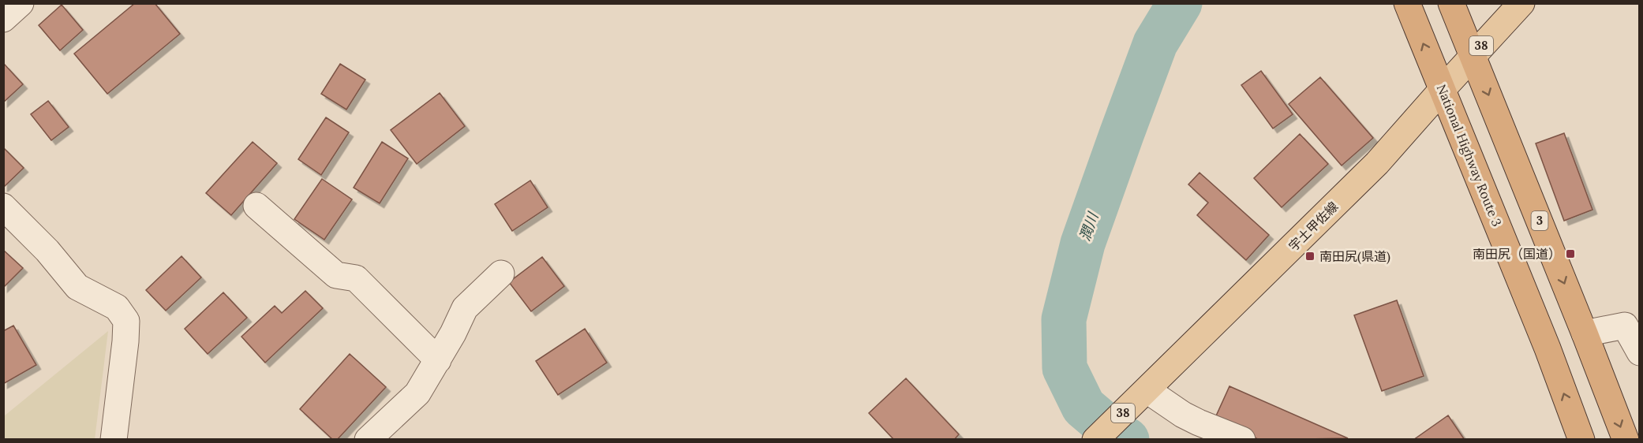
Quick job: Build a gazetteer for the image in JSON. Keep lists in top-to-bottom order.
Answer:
{
  "streets": {
    "highway": ["National Highway Route 3", "3"],
    "main road": ["38", "宇土甲佐線"]
  },
  "crossings": [
    ["National Highway Route 3", "宇土甲佐線"],
    ["3", "宇土甲佐線"]
  ],
  "water": ["潤川"],
  "places": {
    "transit": ["南田尻（国道）", "南田尻(県道)"]
  }
}
